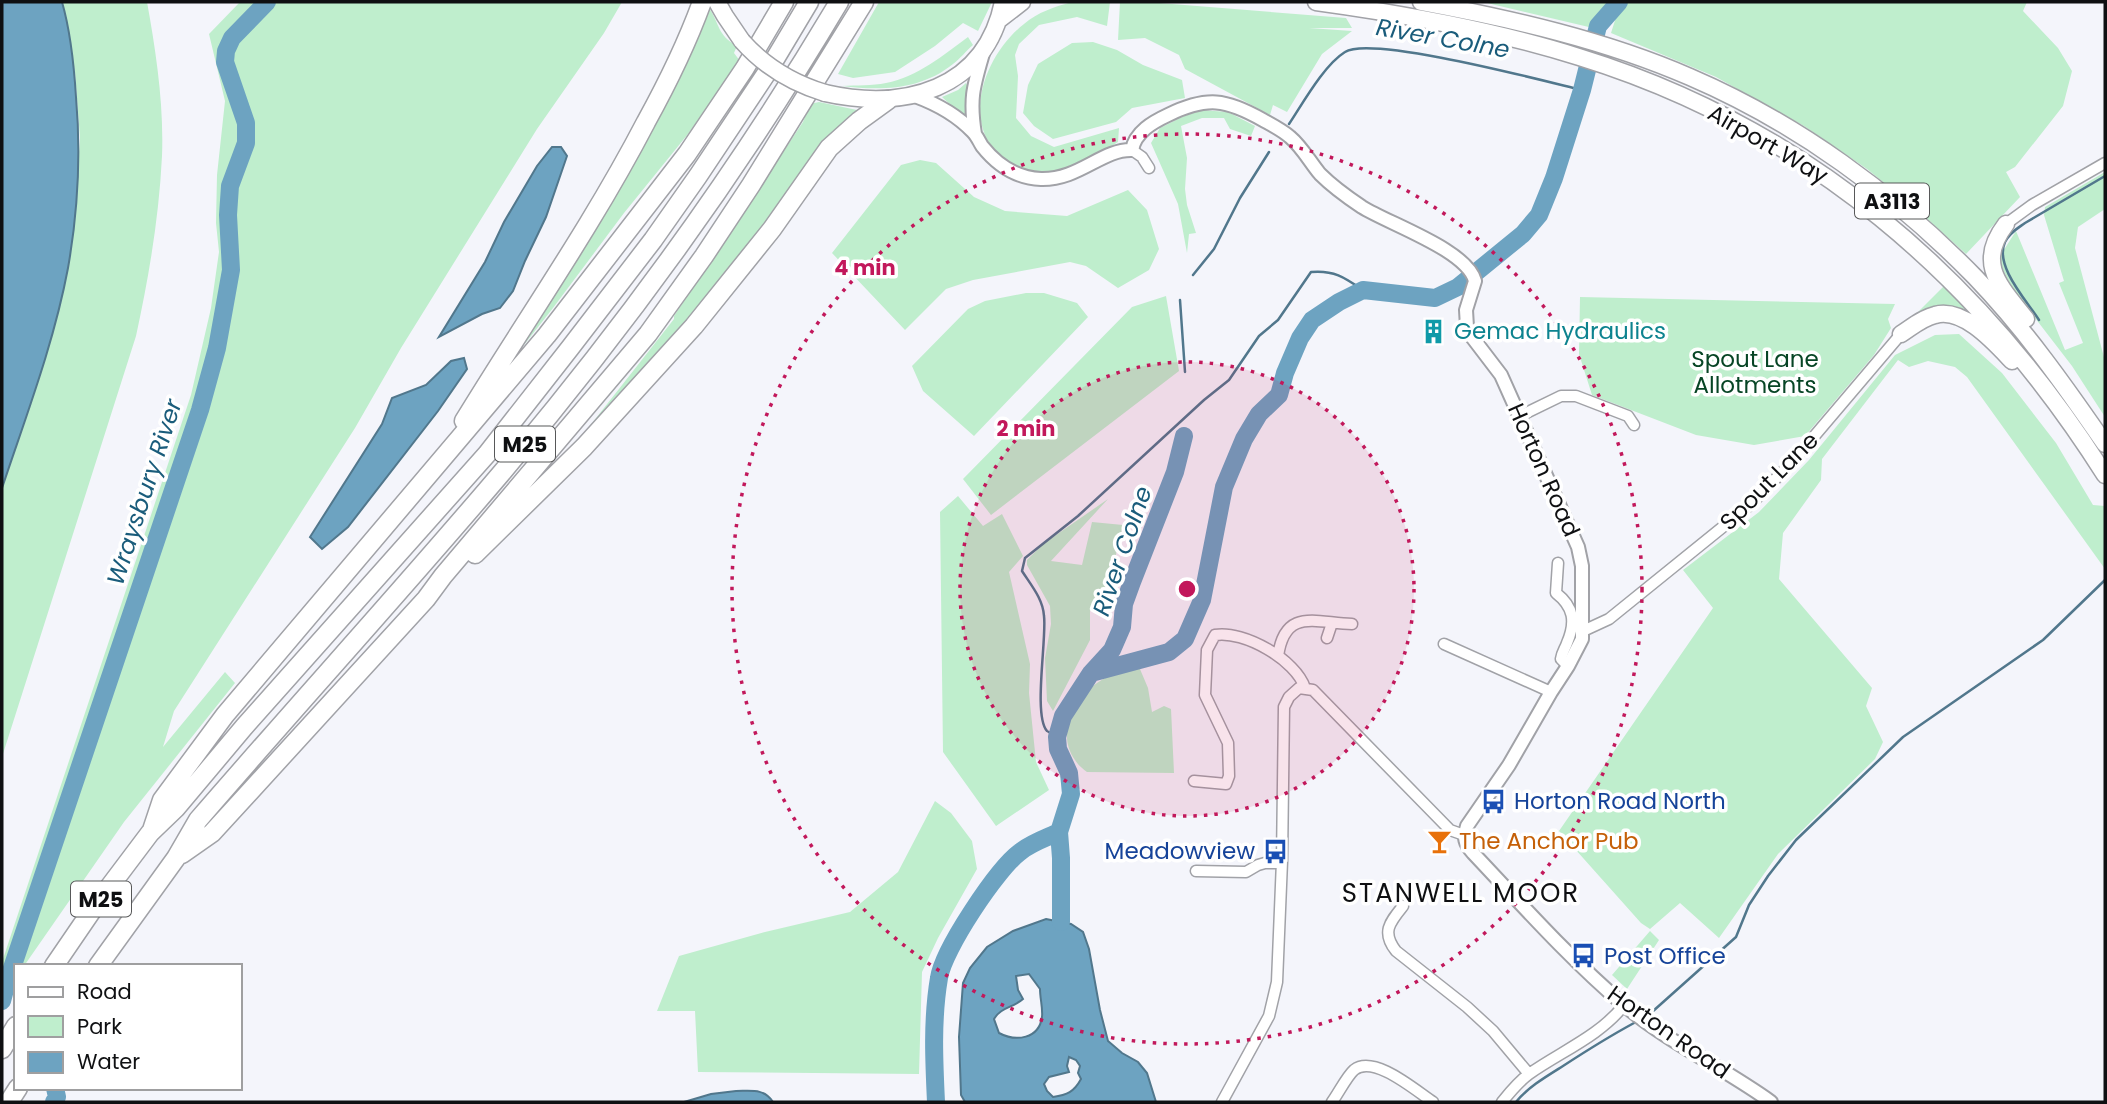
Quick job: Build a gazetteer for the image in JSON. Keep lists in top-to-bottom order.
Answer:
{
  "streets": {
    "highway": ["Airport Way", "A3113", "M25"],
    "street": ["Horton Road", "Spout Lane"]
  },
  "crossings": [
    ["Horton Road", "Spout Lane"]
  ],
  "districts": ["STANWELL MOOR"],
  "water": ["River Colne", "Wraysbury River"],
  "parks": ["Spout Lane Allotments"],
  "places": {
    "building": ["Gemac Hydraulics"],
    "bus stop": ["Horton Road North", "Meadowview", "Post Office"],
    "bar": ["The Anchor Pub"]
  },
  "legend": ["Road", "Park", "Water"],
  "rings": ["4 min", "2 min"]
}
